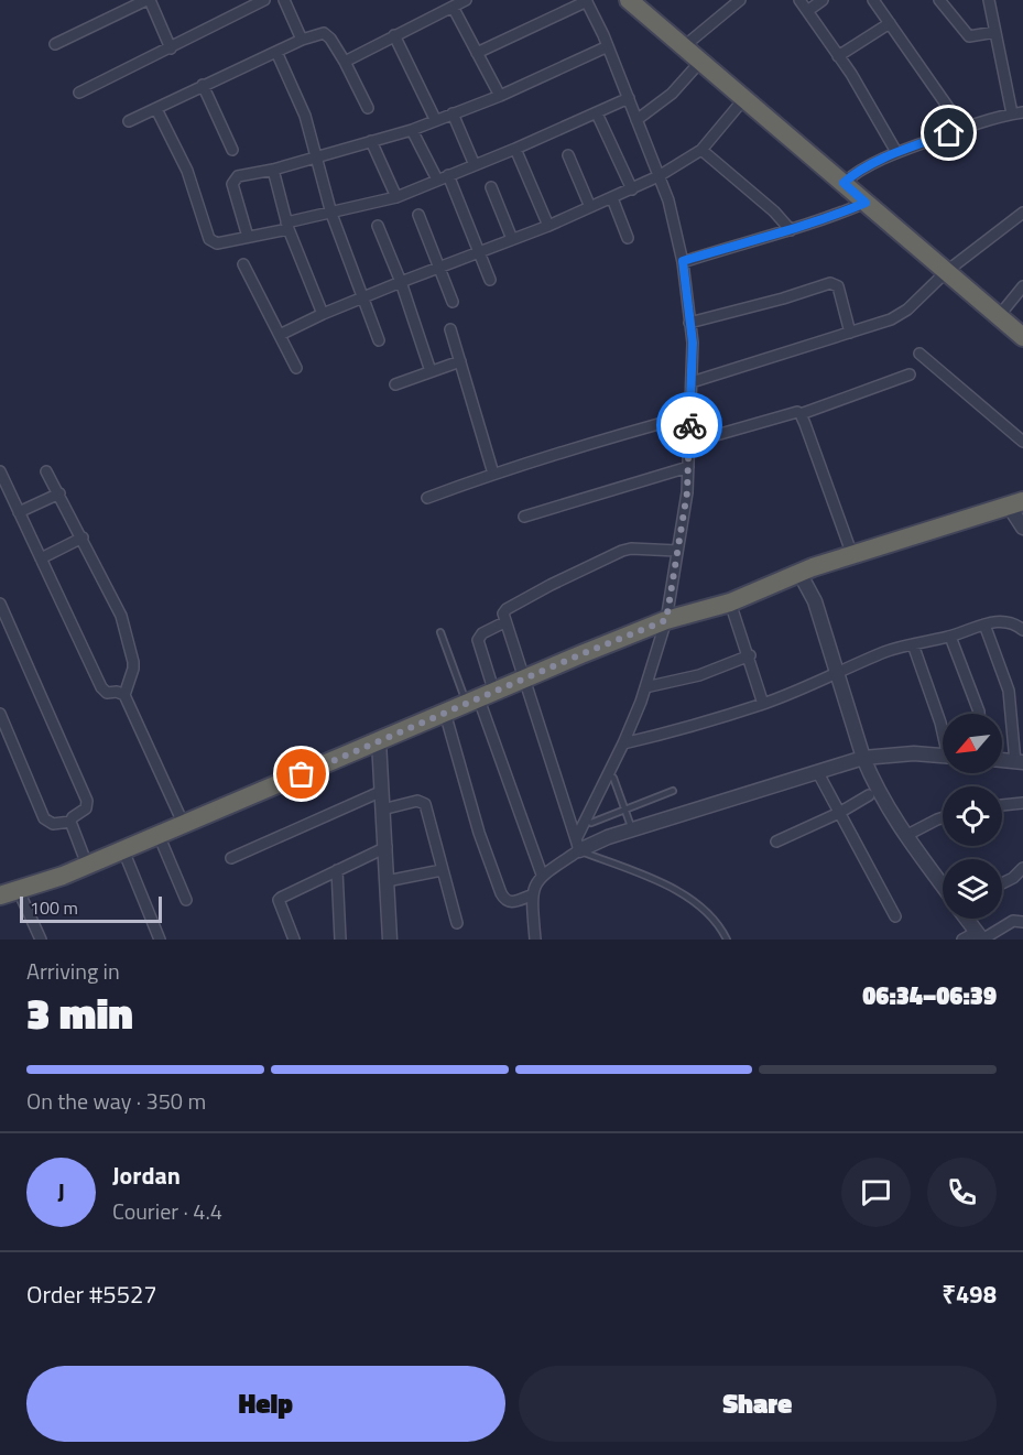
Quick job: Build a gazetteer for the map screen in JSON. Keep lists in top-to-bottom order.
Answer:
{
  "scale_bar": "100 m",
  "north": "bottom left",
  "page": {
    "scale": "100 m",
    "heading": ["3 min", "Arriving in", "06:34–06:39"],
    "panel": [
      "Jordan",
      "Courier · 4.4",
      "Order #5527",
      "₹498"
    ],
    "bar": "On the way · 350 m",
    "round": "J",
    "buttons": ["Help", "Share"]
  }
}
